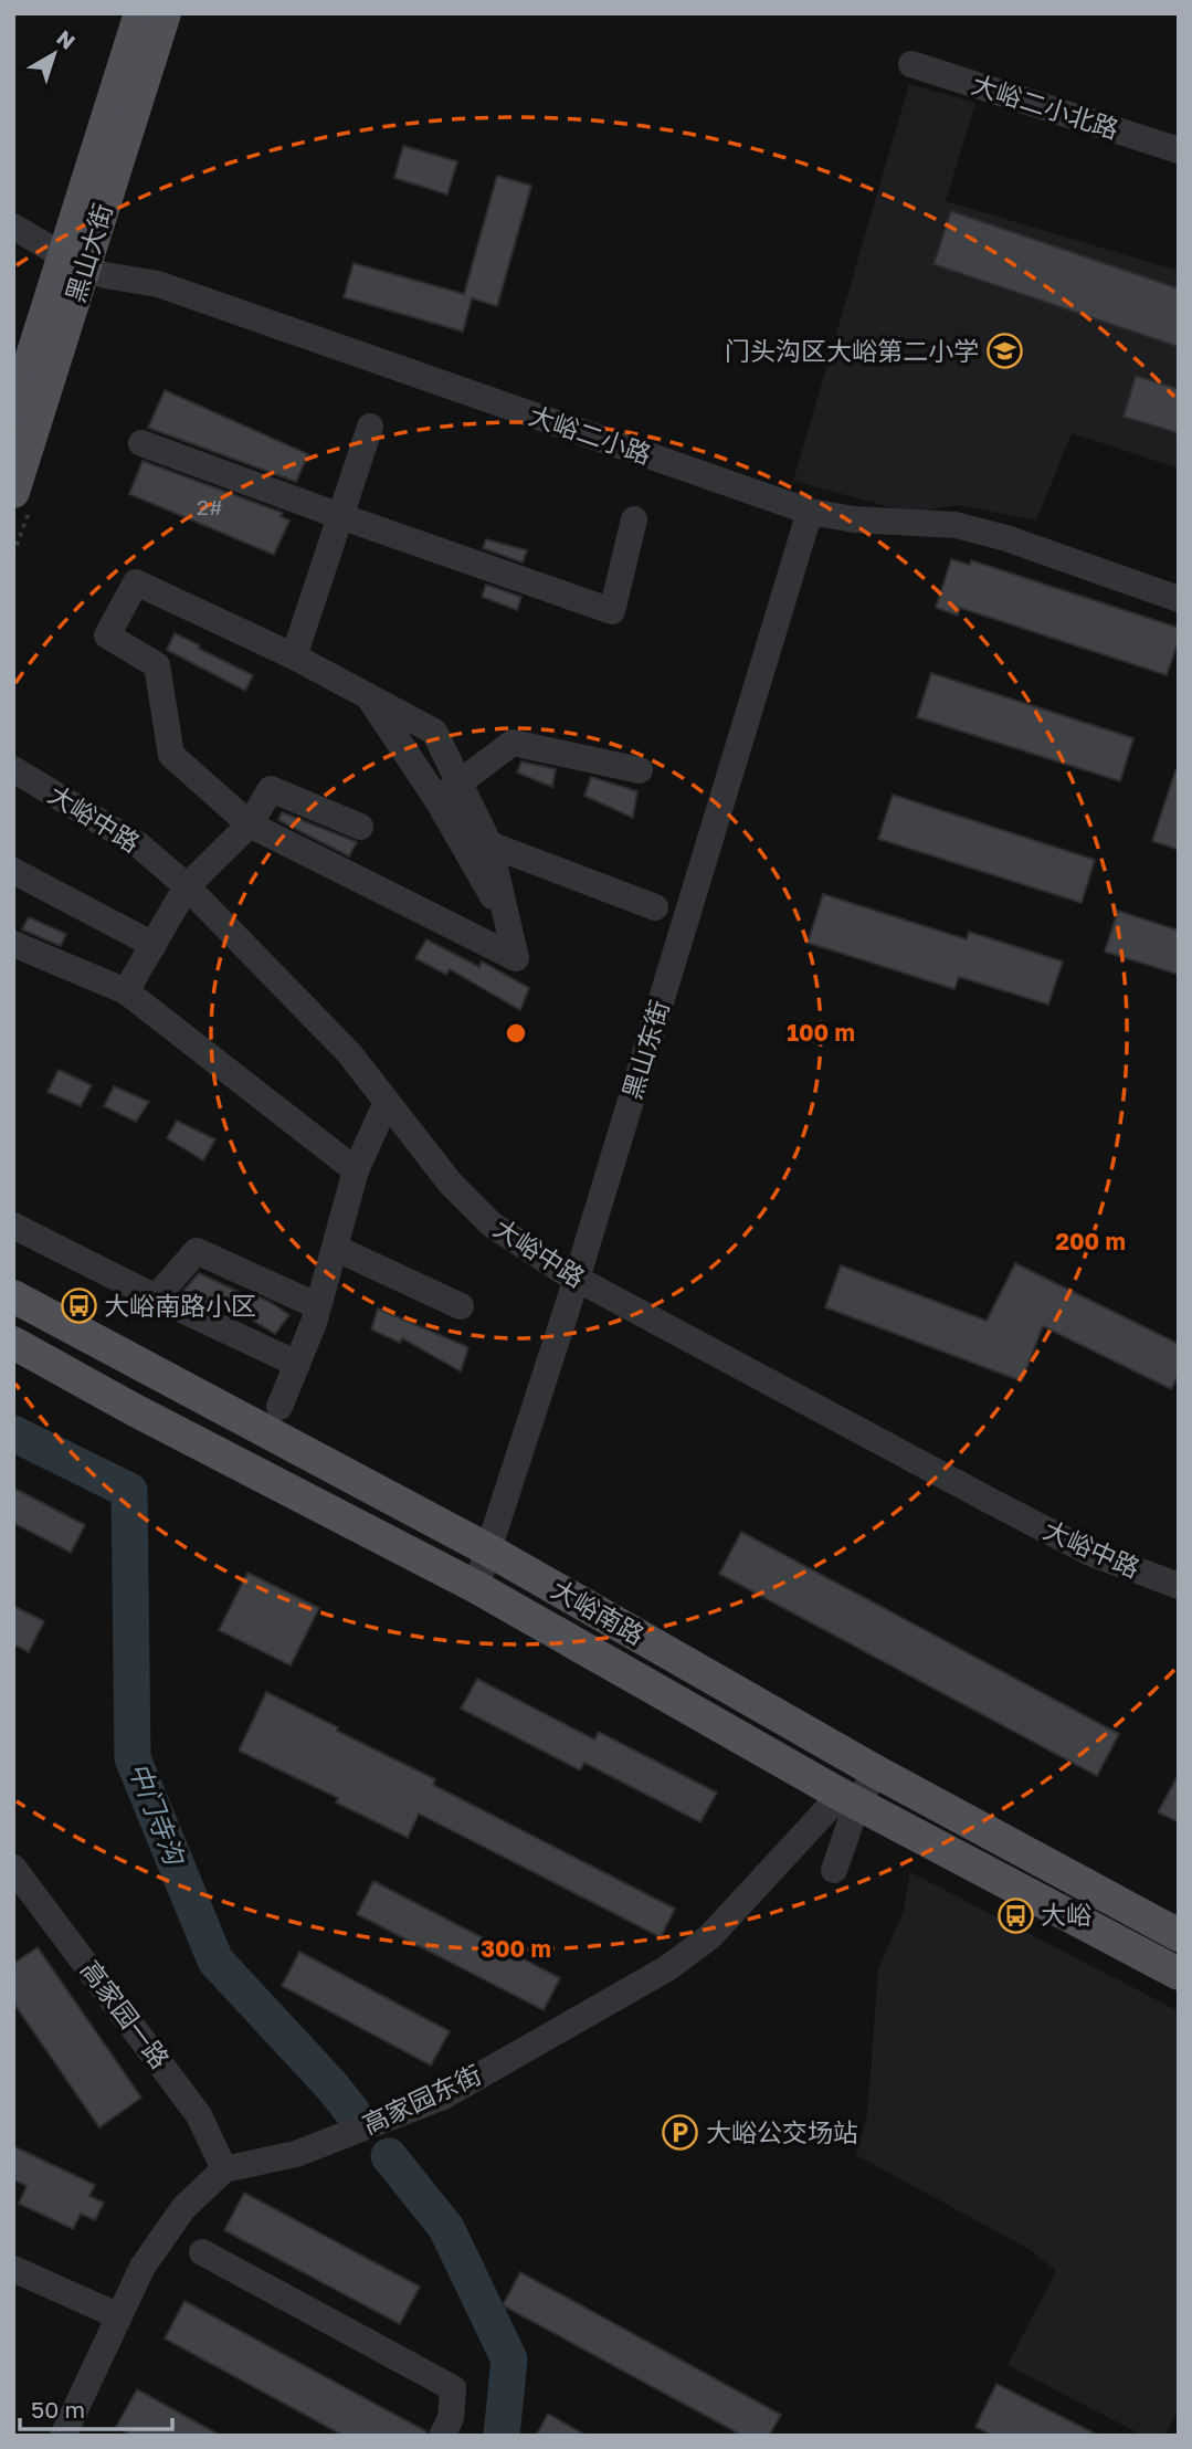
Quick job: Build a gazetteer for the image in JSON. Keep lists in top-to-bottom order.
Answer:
{
  "streets": {
    "main road": ["黑山大街", "大峪南路"],
    "street": [
      "大峪二小北路",
      "大峪二小路",
      "大峪中路",
      "黑山东街",
      "高家园一路",
      "高家园东街"
    ]
  },
  "crossings": [
    ["黑山大街", "大峪二小路"],
    ["大峪二小路", "黑山东街"],
    ["大峪中路", "黑山东街"],
    ["黑山东街", "大峪南路"],
    ["大峪南路", "高家园东街"],
    ["高家园一路", "高家园东街"]
  ],
  "water": ["中门寺沟"],
  "places": {
    "school or university": ["门头沟区大峪第二小学"],
    "bus stop": ["大峪南路小区", "大峪"],
    "parking": ["大峪公交场站"]
  },
  "house_numbers": ["2#"],
  "scale_bar": "50 m",
  "north": "top right",
  "rings": ["100 m", "200 m", "300 m"]
}
